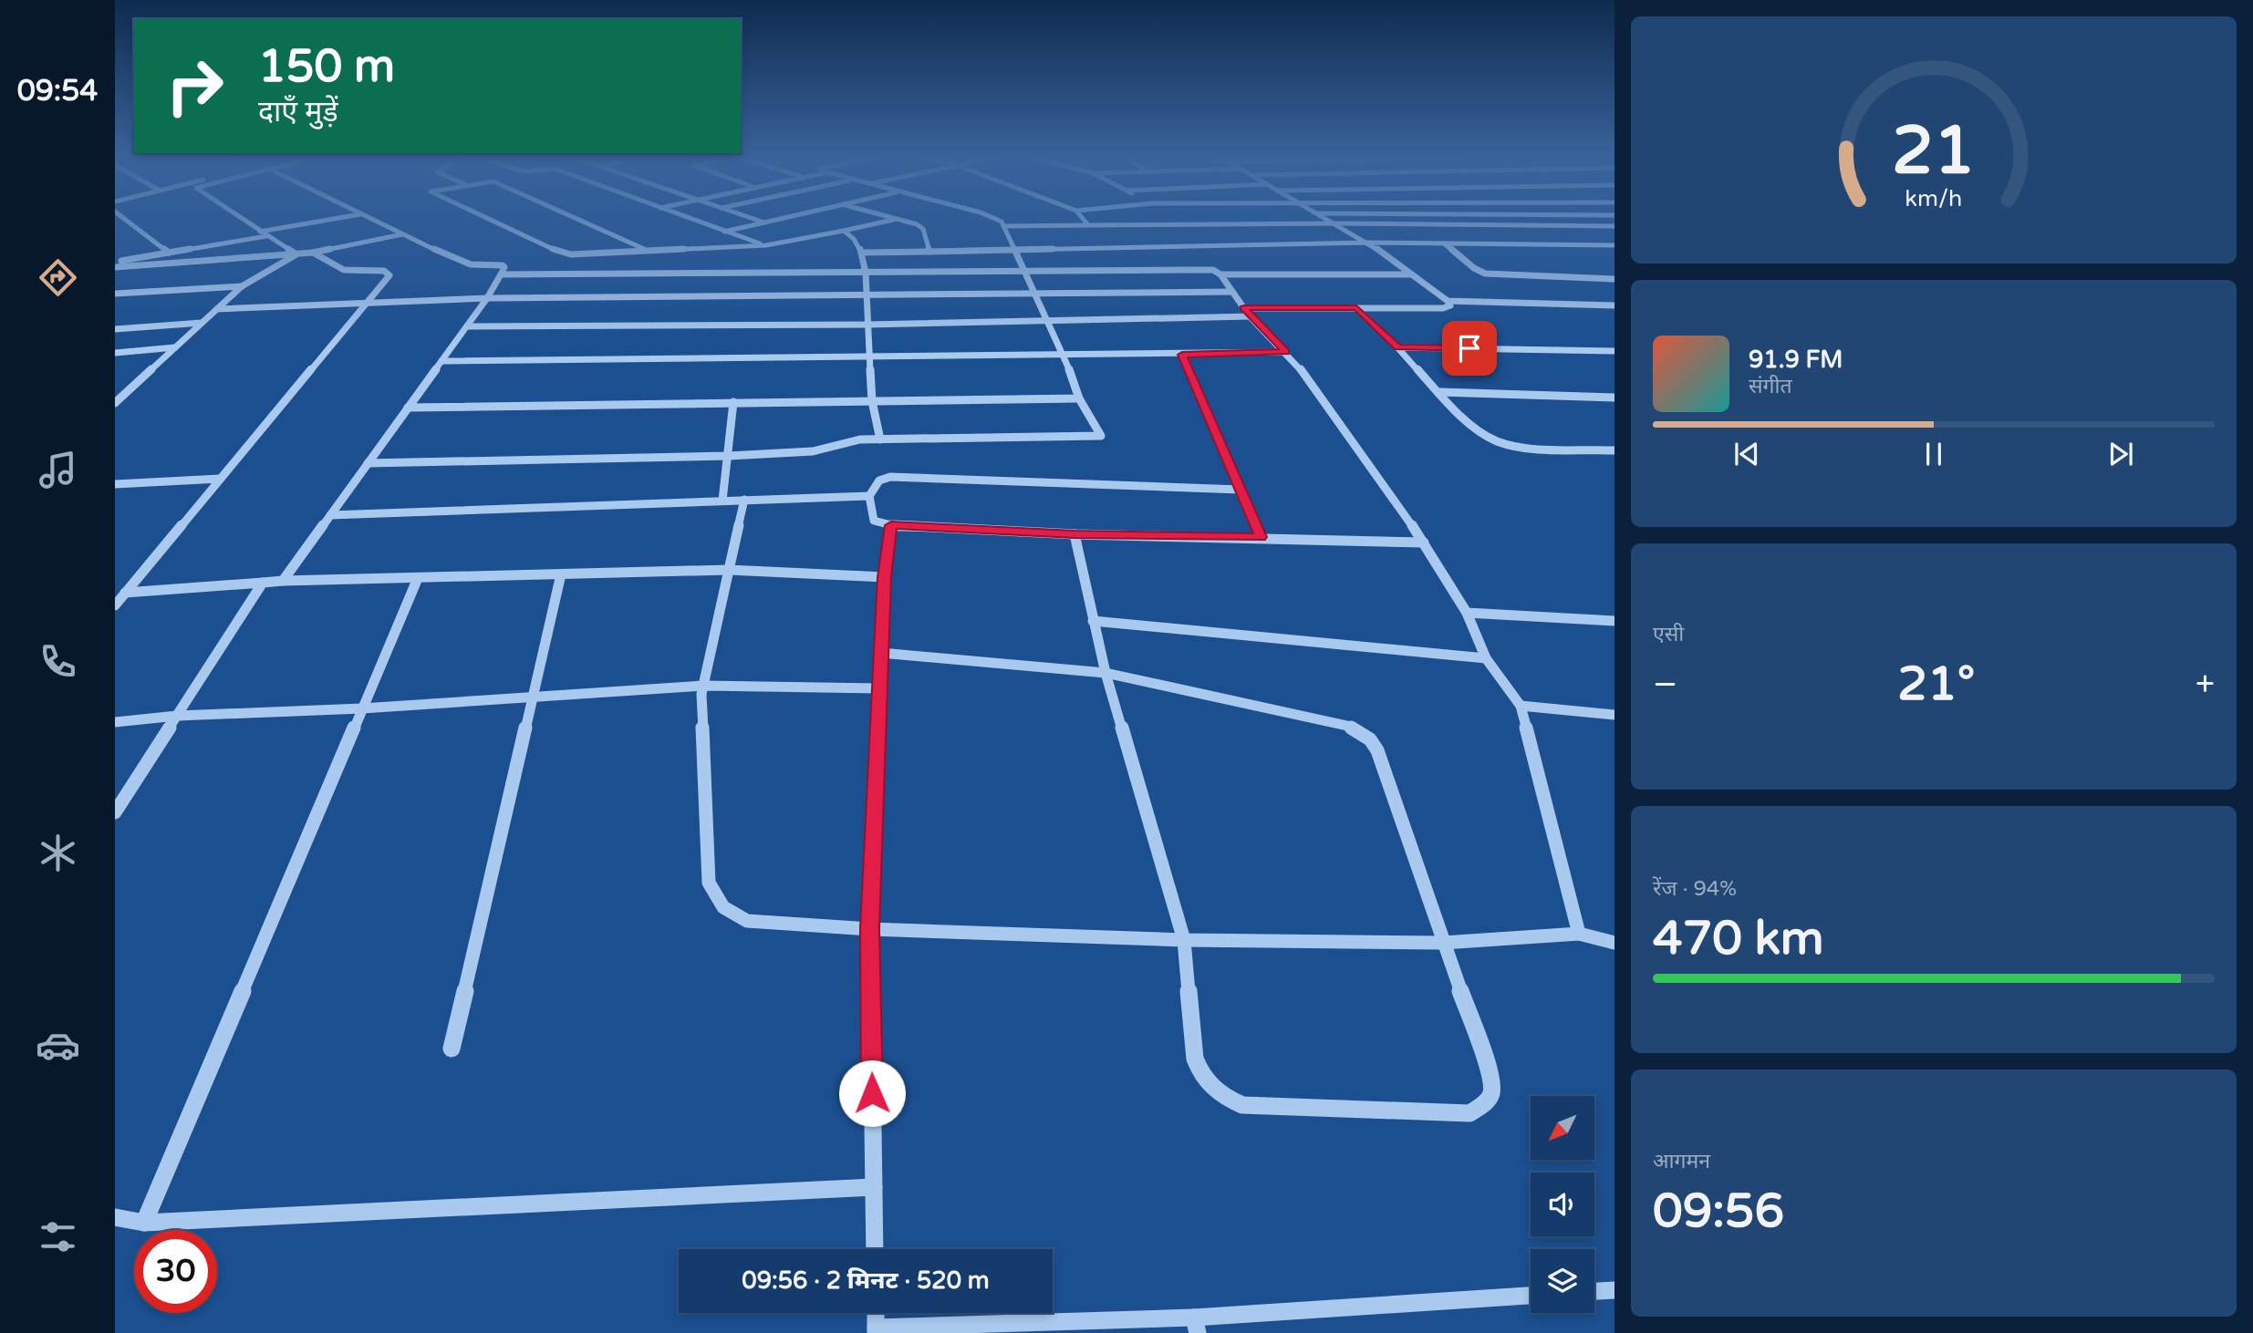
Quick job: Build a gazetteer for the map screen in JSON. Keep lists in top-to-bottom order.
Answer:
{
  "north": "bottom left",
  "page": {
    "tabs": "09:54",
    "turn": ["150 m", "दाएँ मुड़ें"],
    "song": ["91.9 FM", "संगीत"],
    "tile": [
      "एसी",
      ["रेंज · 94%", "470 km"],
      ["आगमन", "09:56"]
    ],
    "heat": ["−", "21°", "+"],
    "limit": "30",
    "trip": "09:56 · 2 मिनट · 520 m",
    "gauge": ["21", "km/h"]
  }
}
